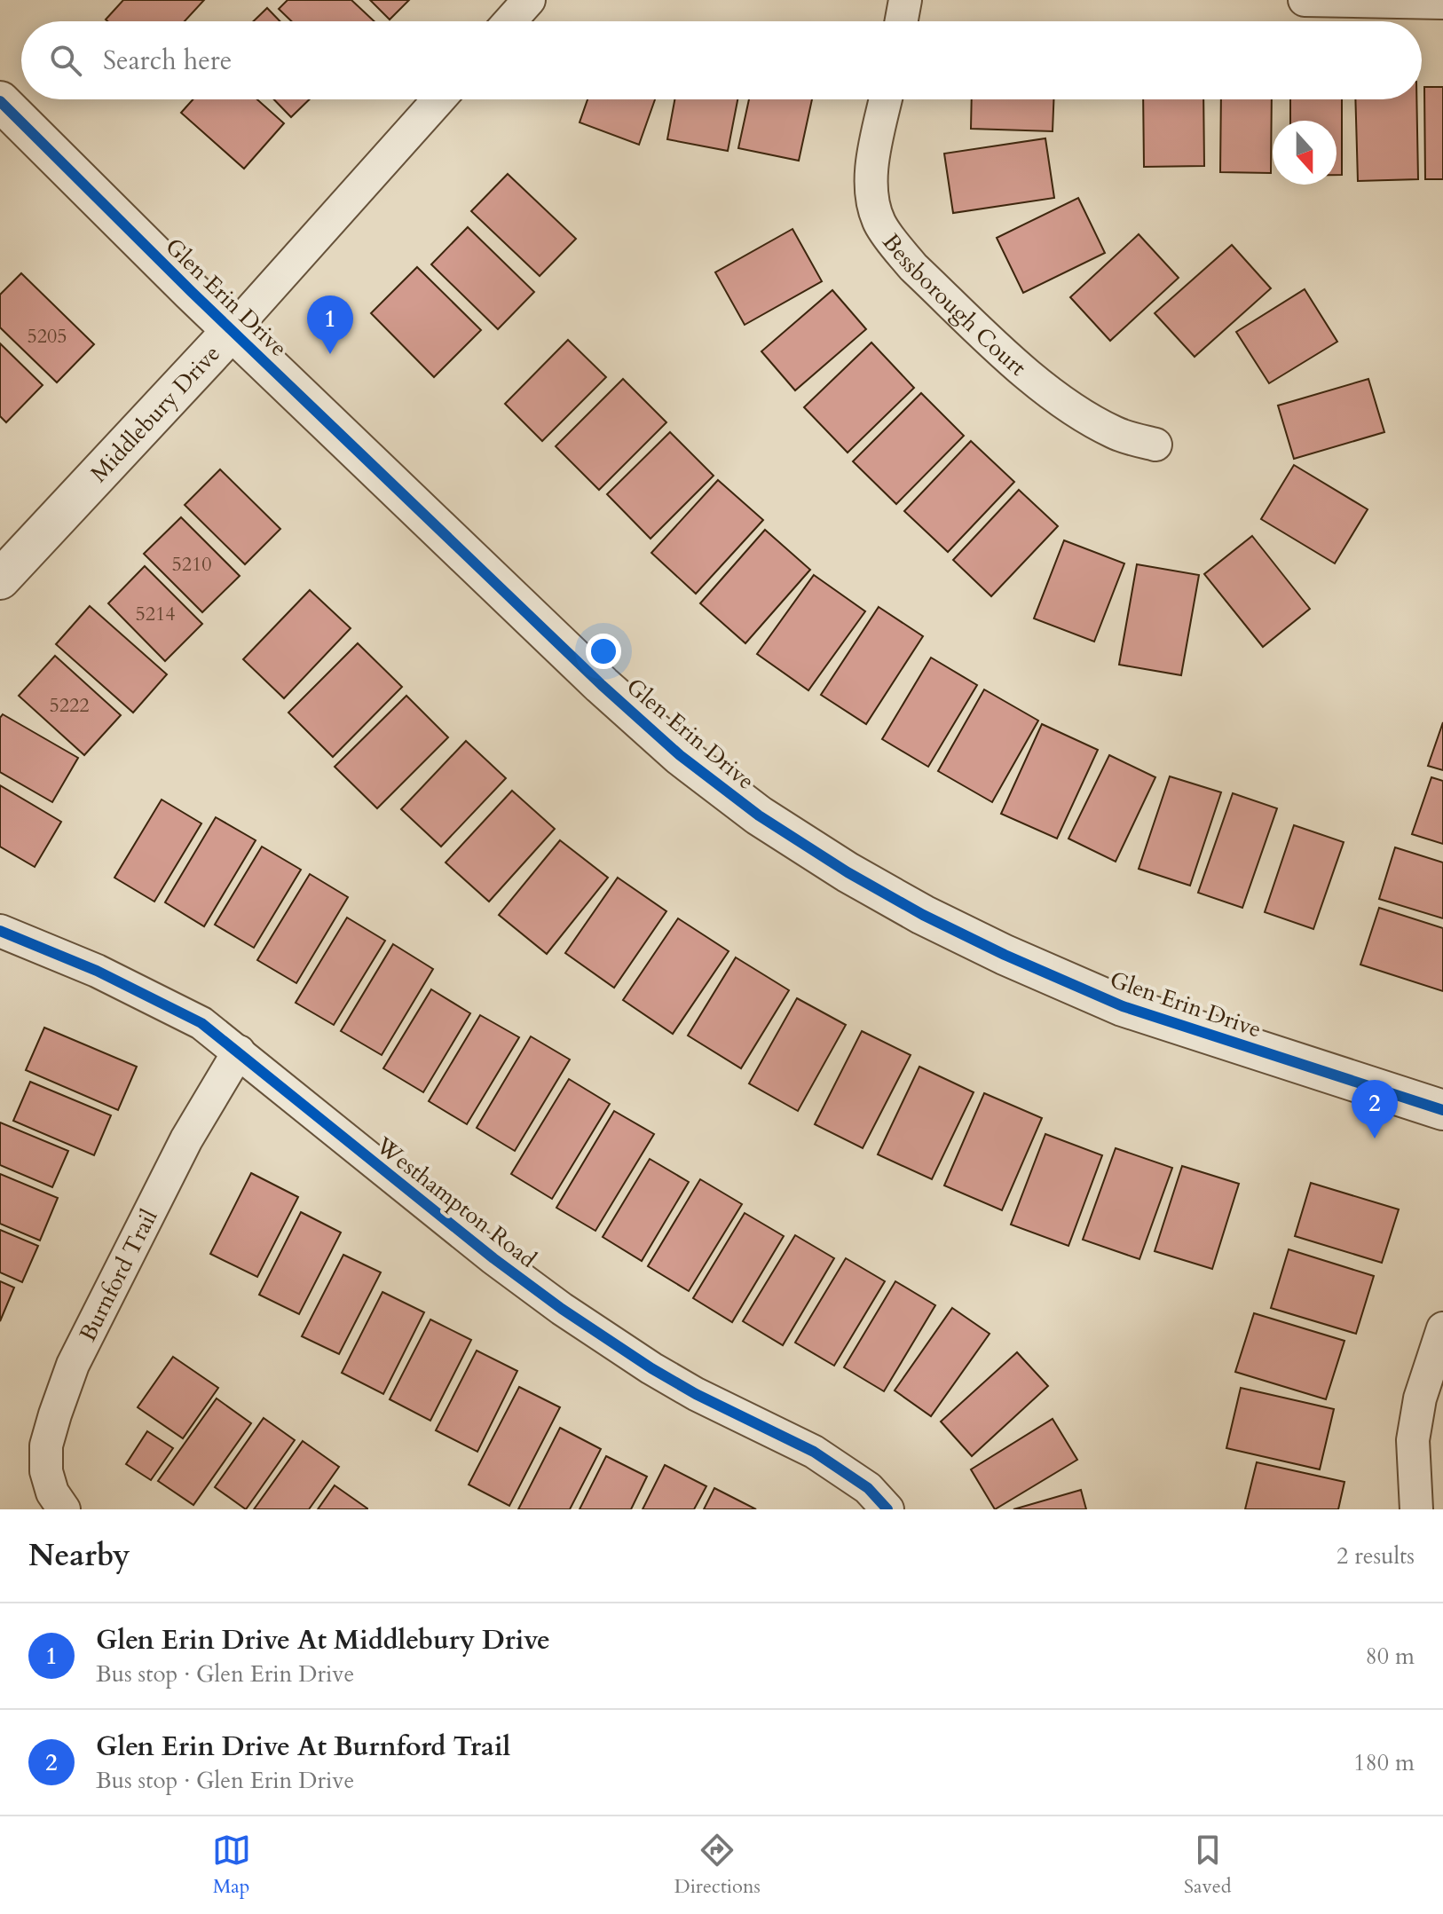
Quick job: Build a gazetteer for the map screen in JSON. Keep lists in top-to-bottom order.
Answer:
{
  "streets": {
    "street": [
      "Glen Erin Drive",
      "Bessborough Court",
      "Middlebury Drive",
      "Westhampton Road",
      "Burnford Trail"
    ]
  },
  "crossings": [
    ["Glen Erin Drive", "Middlebury Drive"],
    ["Westhampton Road", "Burnford Trail"]
  ],
  "house_numbers": [
    "5205",
    "5210",
    "5214",
    "5222"
  ],
  "north": "bottom",
  "page": {
    "search": "Search here",
    "pins": ["1", "2"],
    "heading": ["Nearby", "2 results"],
    "list": [
      {
        "mark": "1",
        "name": "Glen Erin Drive At Middlebury Drive",
        "note": "Bus stop · Glen Erin Drive",
        "value": "80 m"
      },
      {
        "mark": "2",
        "name": "Glen Erin Drive At Burnford Trail",
        "note": "Bus stop · Glen Erin Drive",
        "value": "180 m"
      }
    ],
    "nav": ["Map", "Directions", "Saved"]
  }
}
